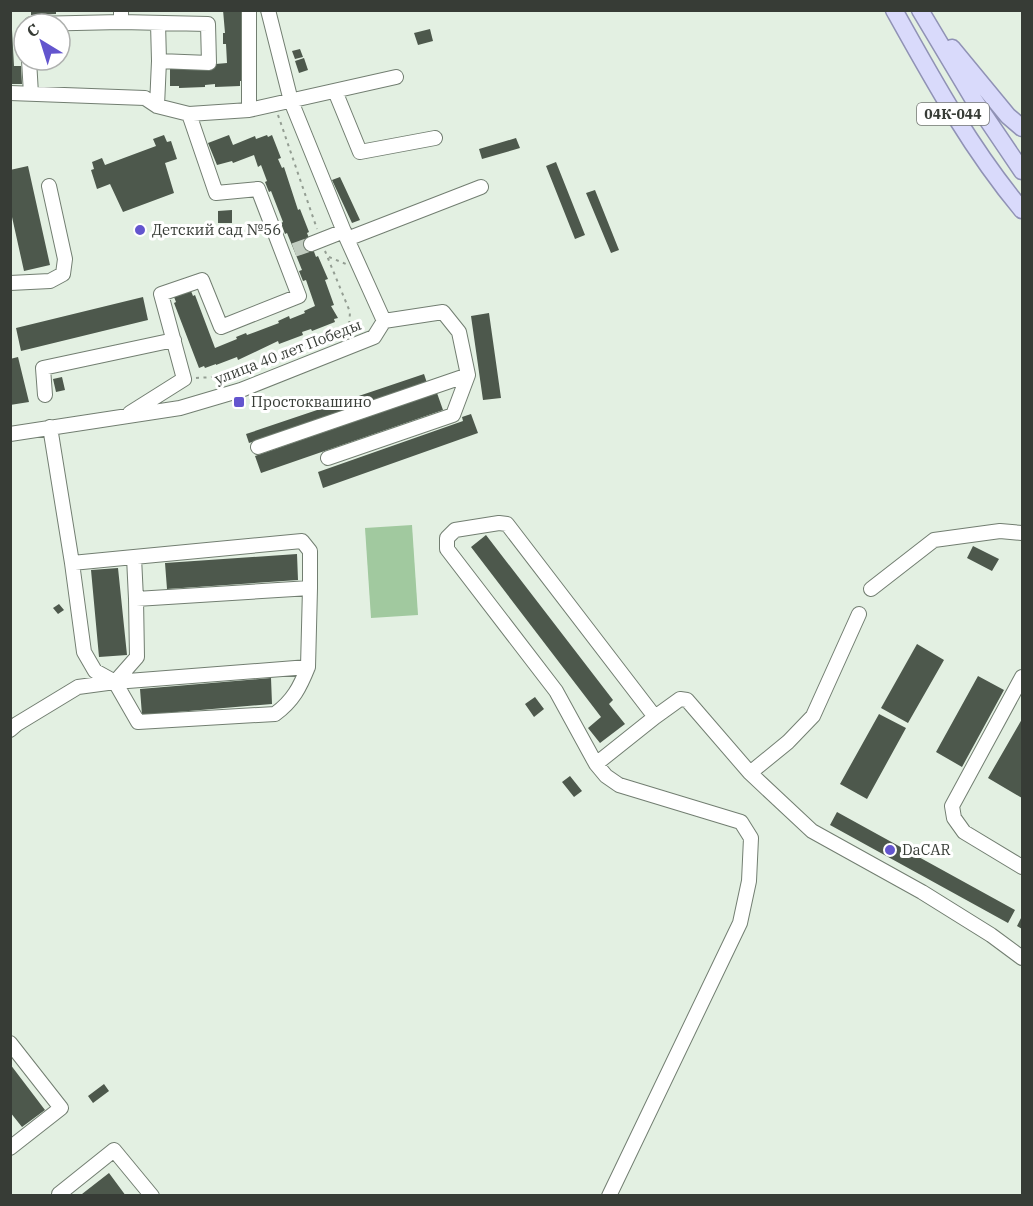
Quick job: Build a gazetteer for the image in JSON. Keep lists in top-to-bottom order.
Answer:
{
  "streets": {
    "main road": ["04К-044"],
    "street": ["улица 40 лет Победы"]
  },
  "places": {
    "other": ["Детский сад №56", "DaCAR"],
    "transit": ["Простоквашино"]
  },
  "north": "top left"
}
